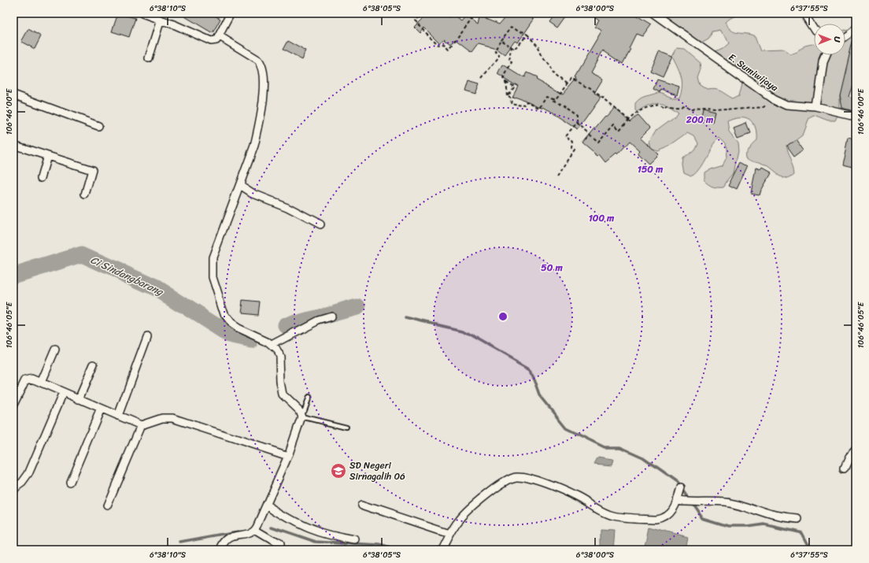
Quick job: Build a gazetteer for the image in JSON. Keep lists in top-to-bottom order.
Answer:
{
  "streets": {
    "street": ["E. Sumiwijaya"]
  },
  "water": ["Ci Sindangbarang"],
  "places": {
    "school or university": ["SD Negeri Sirnagalih 06"]
  },
  "north": "right",
  "coordinates": [
    "6°38'10\"S",
    "6°38'05\"S",
    "6°38'00\"S",
    "6°37'55\"S",
    "106°46'00\"E",
    "106°46'05\"E"
  ],
  "rings": [
    "200 m",
    "150 m",
    "100 m",
    "50 m"
  ]
}
